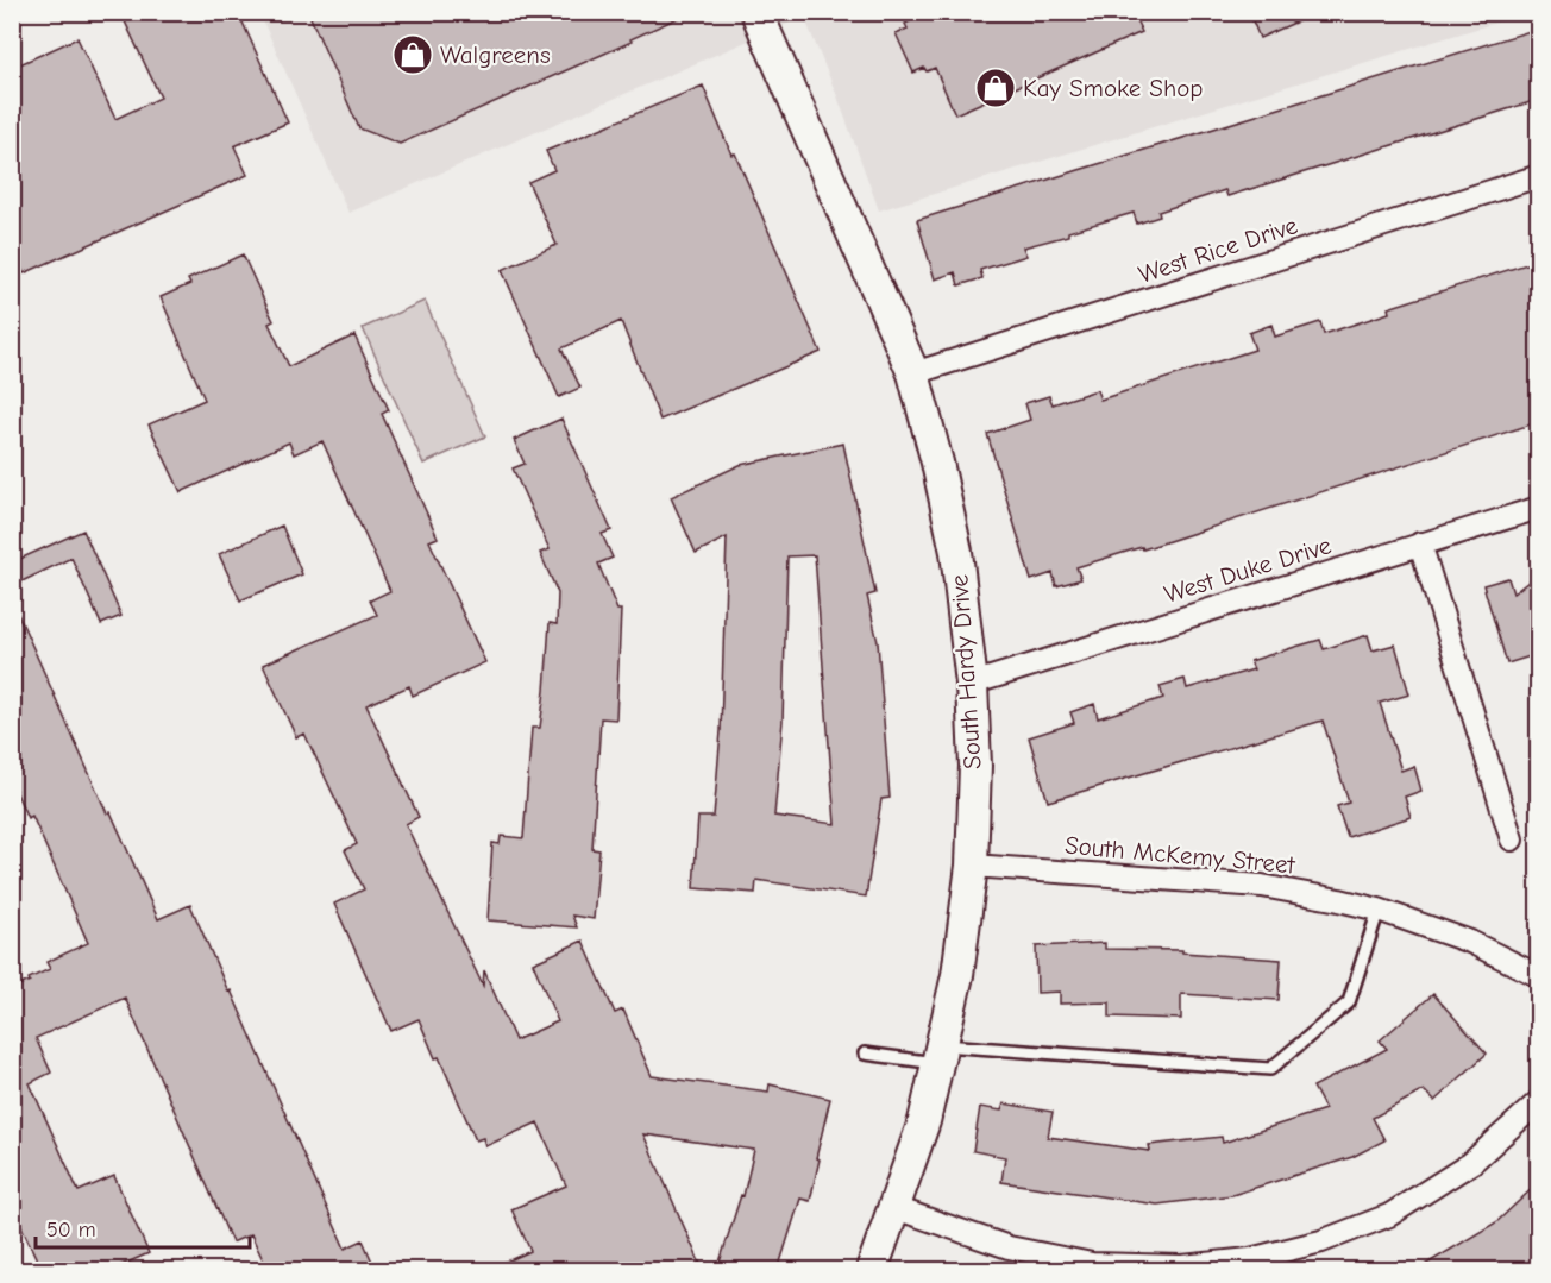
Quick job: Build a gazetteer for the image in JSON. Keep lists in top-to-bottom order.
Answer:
{
  "streets": {
    "street": [
      "West Rice Drive",
      "West Duke Drive",
      "South Hardy Drive",
      "South McKemy Street"
    ]
  },
  "crossings": [
    ["West Rice Drive", "South Hardy Drive"],
    ["West Duke Drive", "South Hardy Drive"],
    ["South Hardy Drive", "South McKemy Street"]
  ],
  "places": {
    "shop": ["Walgreens", "Kay Smoke Shop"]
  },
  "scale_bar": "50 m"
}
